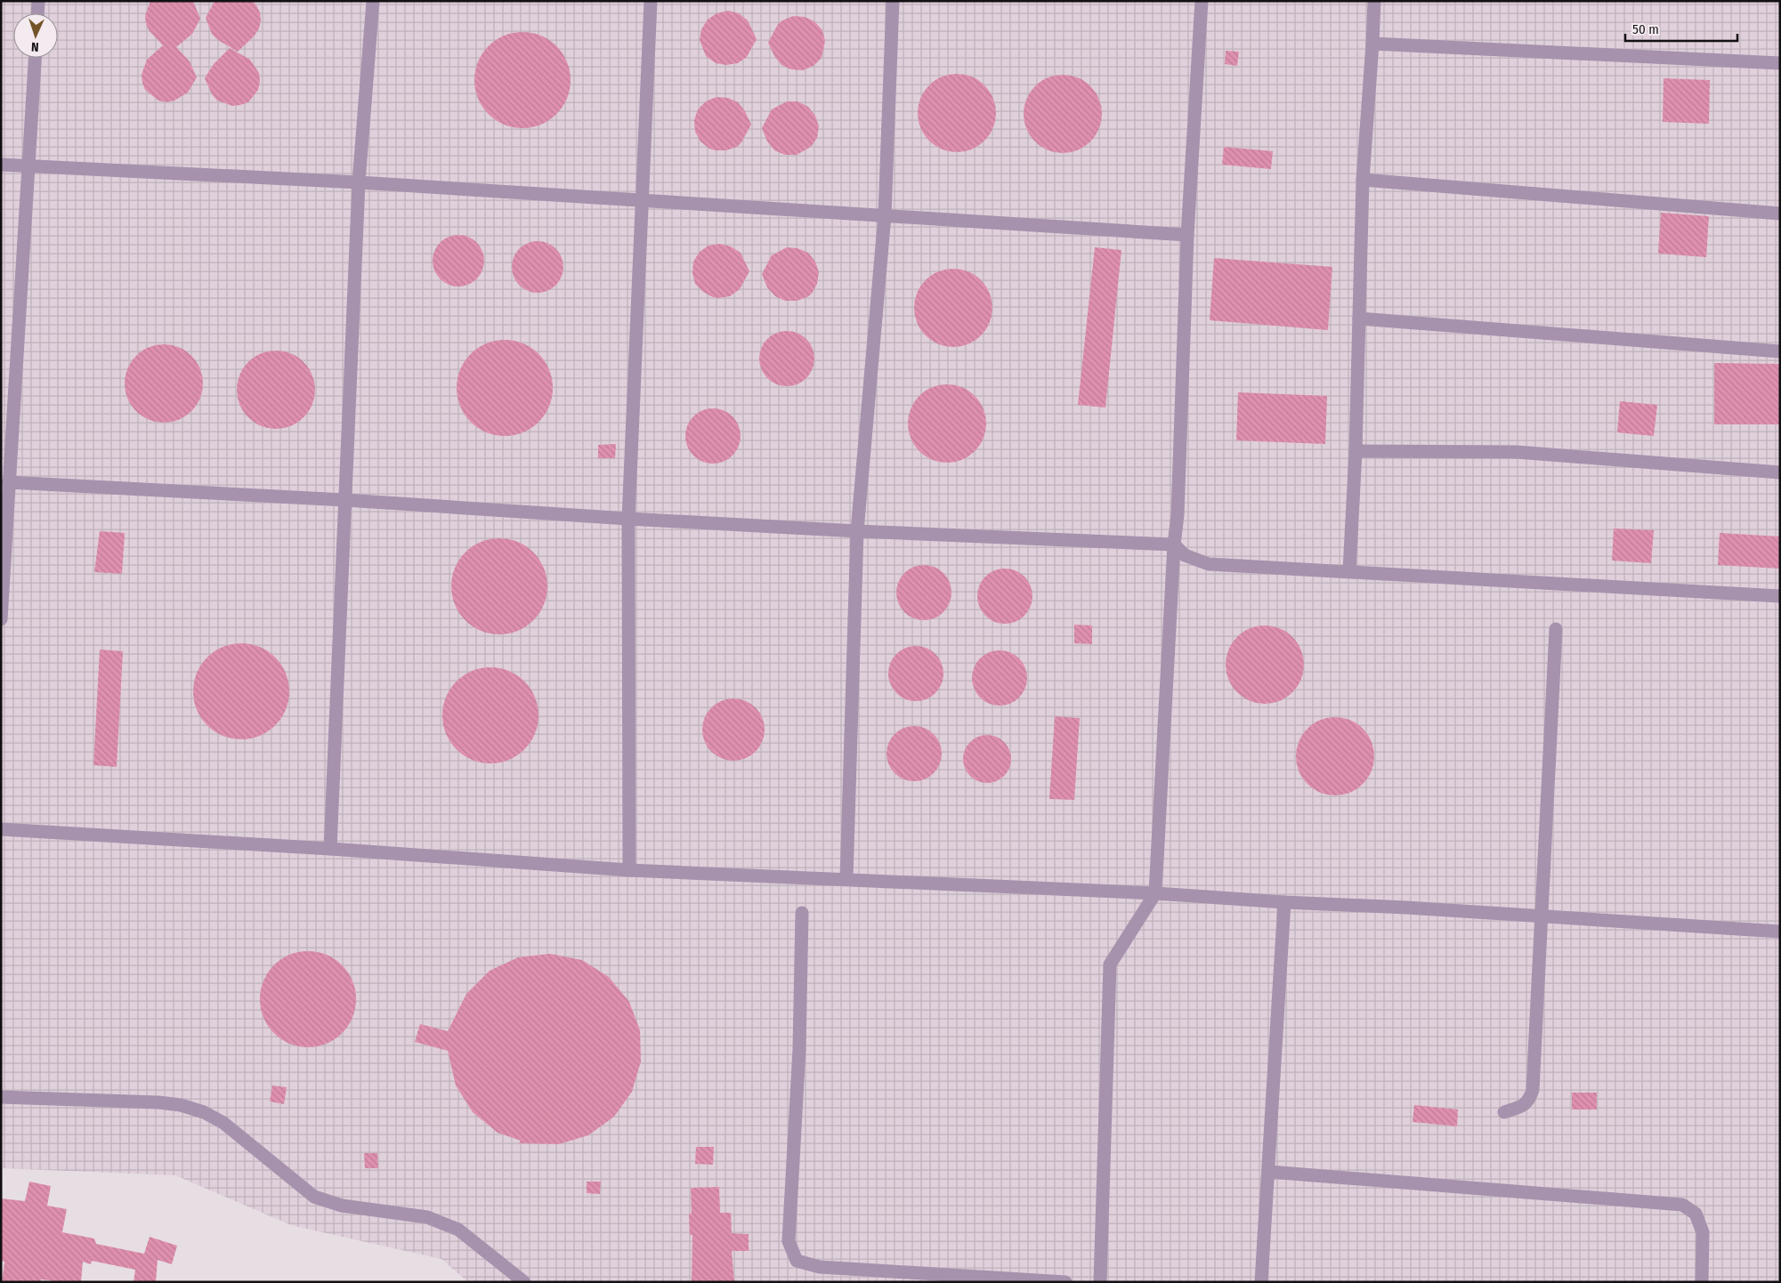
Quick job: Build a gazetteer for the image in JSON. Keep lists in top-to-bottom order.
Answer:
{
  "scale_bar": "50 m",
  "north": "bottom"
}
